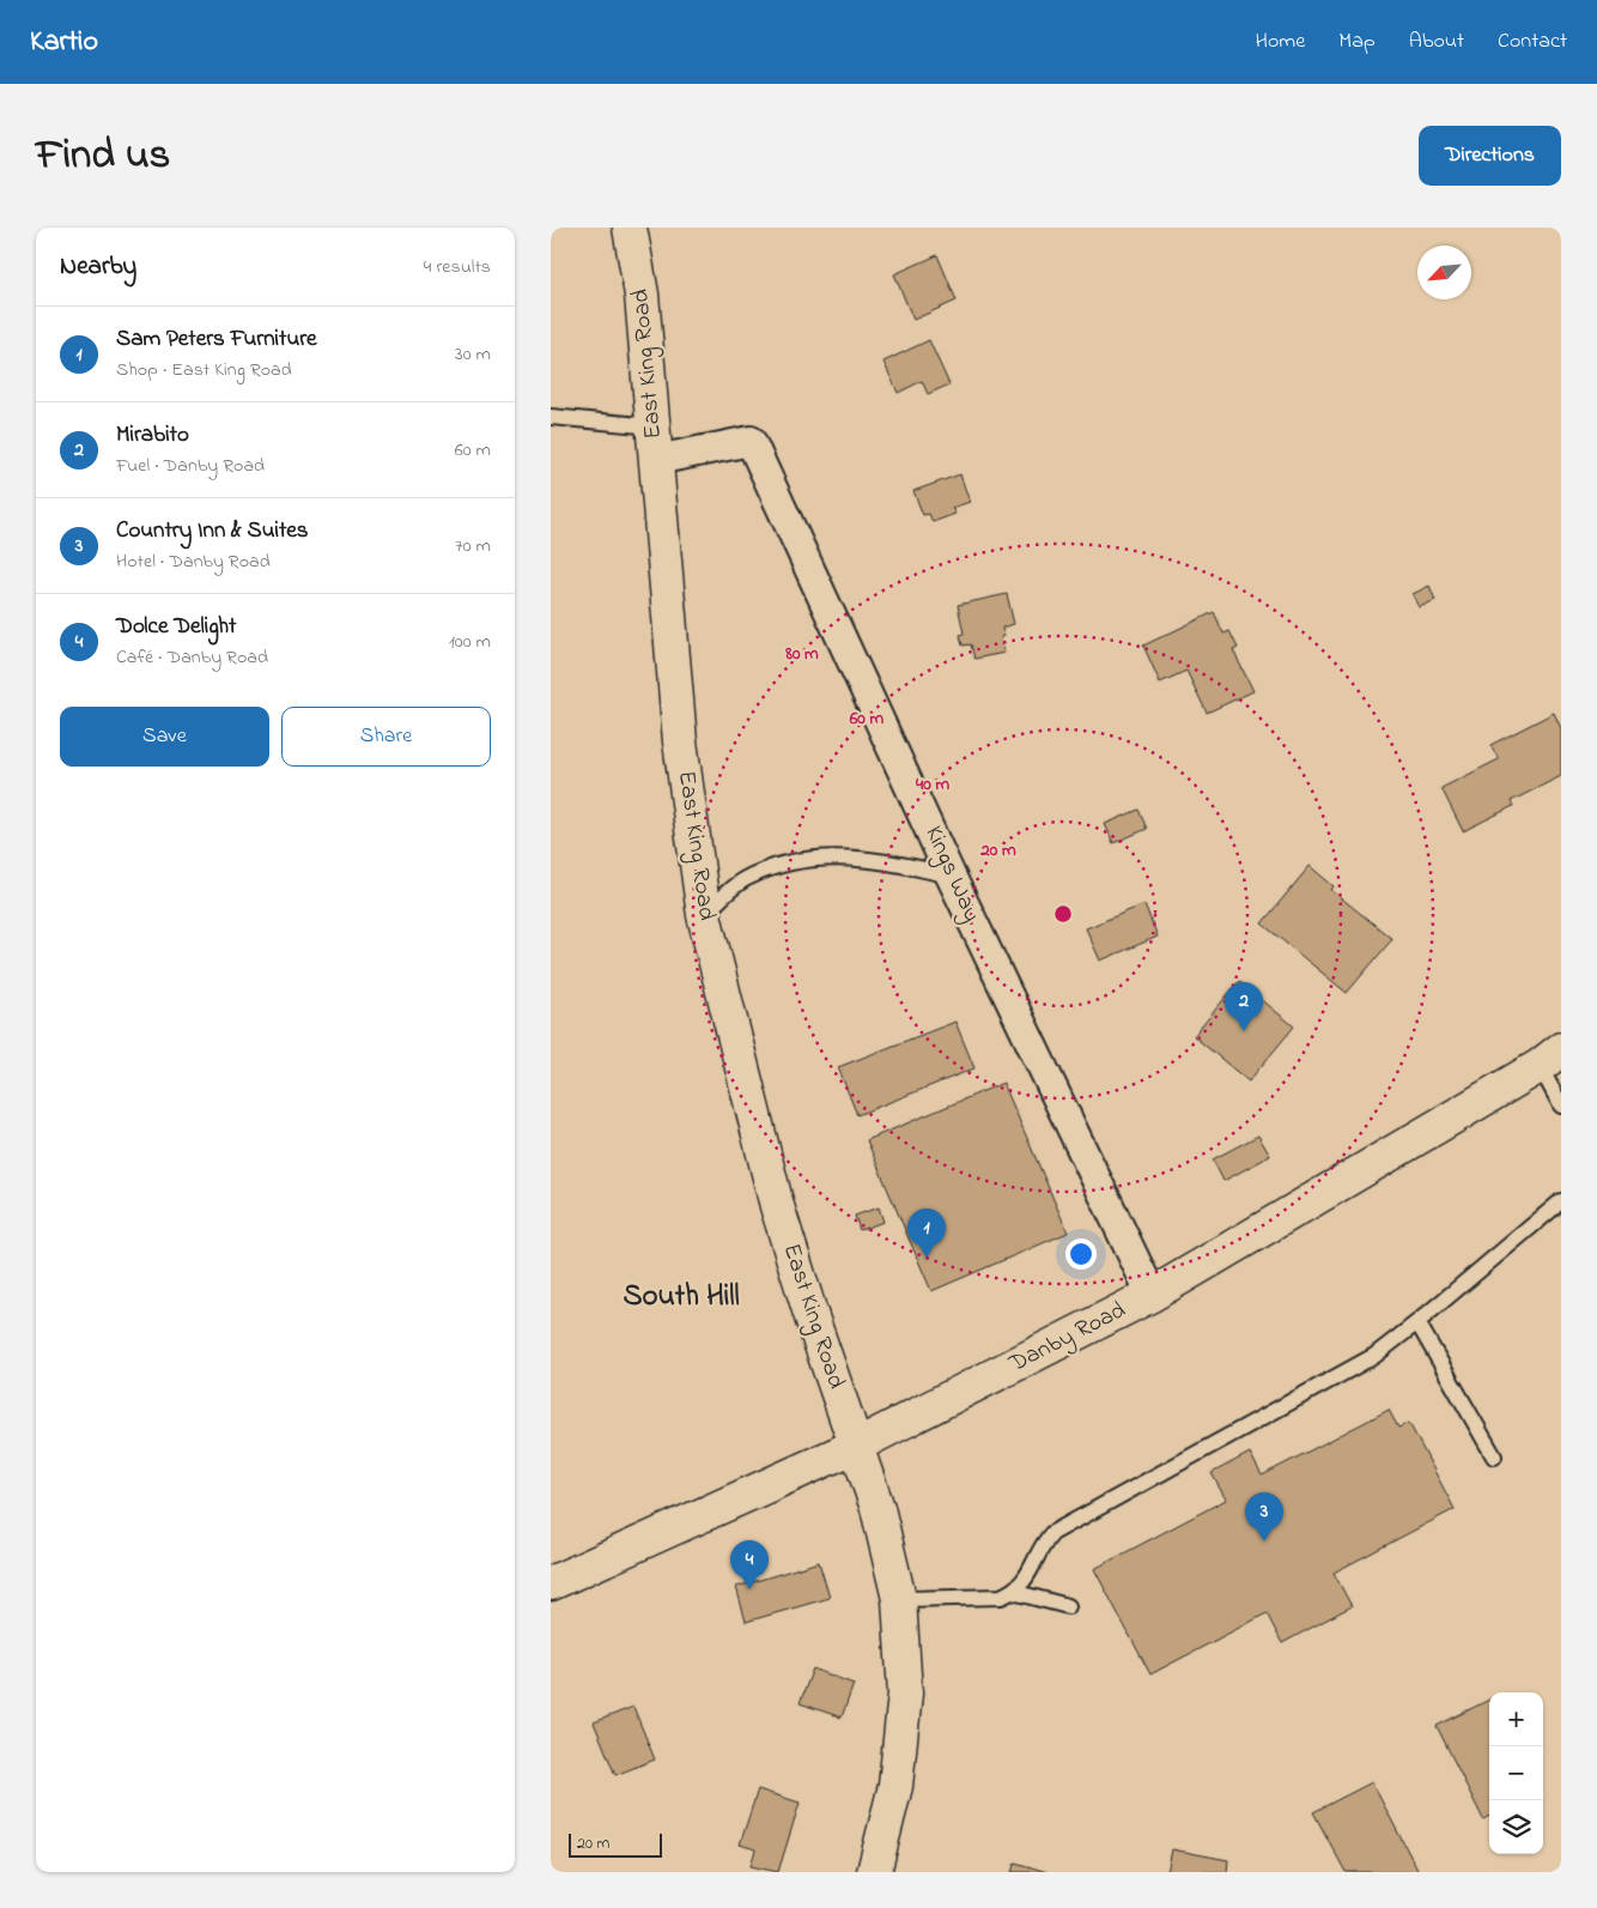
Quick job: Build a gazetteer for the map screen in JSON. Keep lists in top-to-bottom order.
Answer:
{
  "streets": {
    "street": ["East King Road", "Kings Way", "Danby Road"]
  },
  "crossings": [
    ["East King Road", "Kings Way"],
    ["East King Road", "Danby Road"],
    ["Kings Way", "Danby Road"]
  ],
  "districts": ["South Hill"],
  "scale_bar": "20 m",
  "north": "bottom left",
  "page": {
    "header": "Kartio",
    "nav": [
      "Home",
      "Map",
      "About",
      "Contact"
    ],
    "title": "Find us",
    "buttons": [
      "Directions",
      ["Save", "Share"]
    ],
    "heading": ["Nearby", "4 results"],
    "list": [
      {
        "mark": "1",
        "name": "Sam Peters Furniture",
        "note": "Shop · East King Road",
        "value": "30 m"
      },
      {
        "mark": "2",
        "name": "Mirabito",
        "note": "Fuel · Danby Road",
        "value": "60 m"
      },
      {
        "mark": "3",
        "name": "Country Inn & Suites",
        "note": "Hotel · Danby Road",
        "value": "70 m"
      },
      {
        "mark": "4",
        "name": "Dolce Delight",
        "note": "Café · Danby Road",
        "value": "100 m"
      }
    ],
    "pins": [
      "2",
      "1",
      "3",
      "4"
    ],
    "map_buttons": ["+", "−"],
    "scale": "20 m"
  },
  "rings": [
    "80 m",
    "60 m",
    "40 m",
    "20 m"
  ]
}
